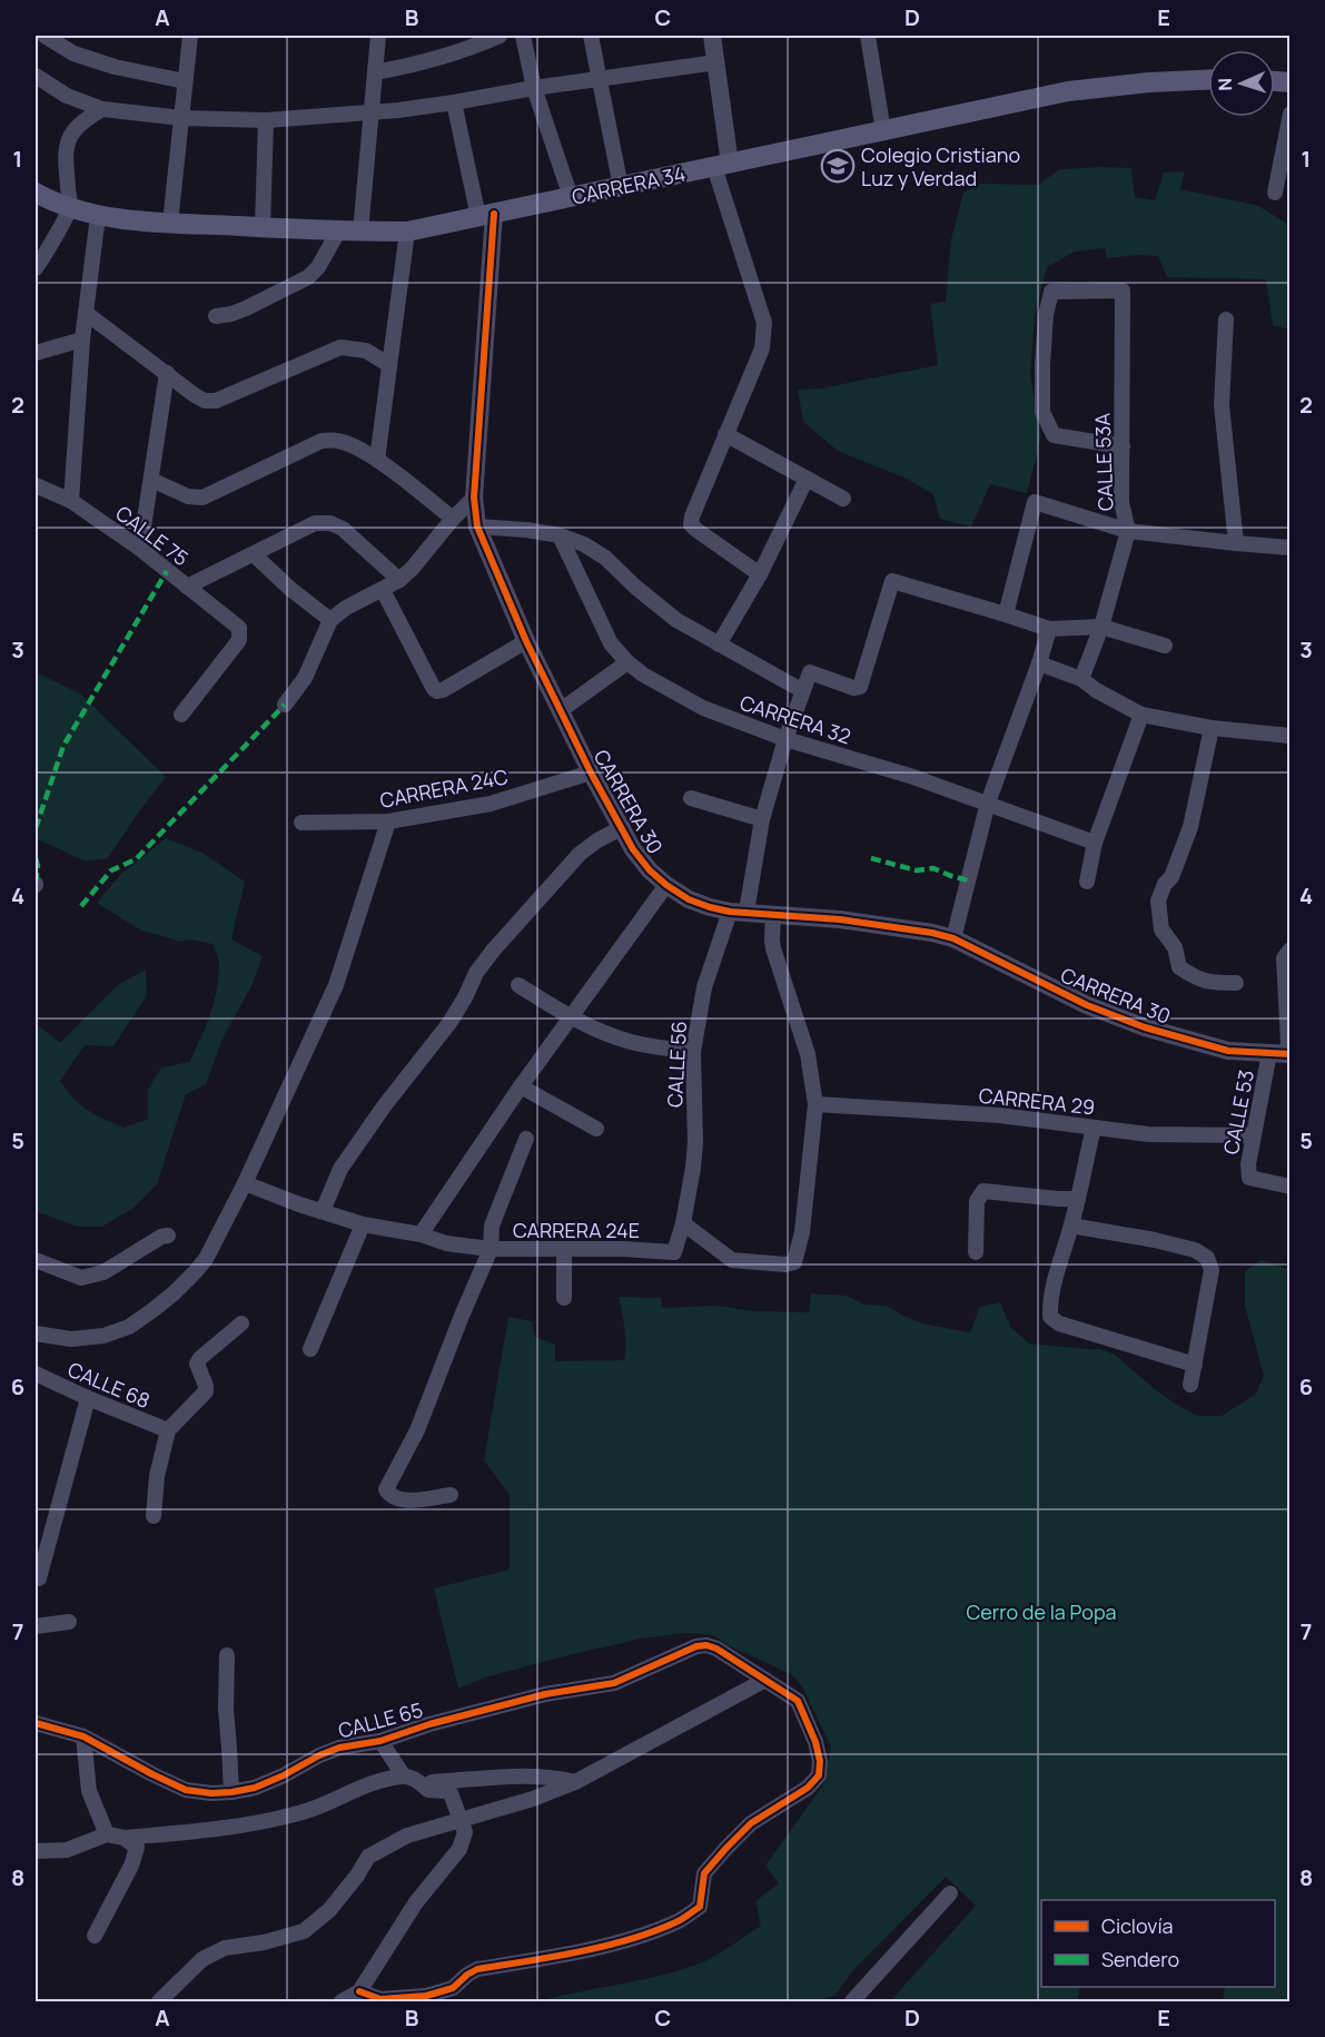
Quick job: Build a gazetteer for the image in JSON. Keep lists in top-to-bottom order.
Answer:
{
  "streets": {
    "main road": ["CARRERA 34"],
    "street": [
      "CALLE 53A",
      "CALLE 75",
      "CARRERA 32",
      "CARRERA 24C",
      "CARRERA 30",
      "CALLE 56",
      "CARRERA 29",
      "CALLE 53",
      "CARRERA 24E",
      "CALLE 68",
      "CALLE 65"
    ]
  },
  "crossings": [
    ["CARRERA 34", "CARRERA 30"],
    ["CARRERA 32", "CALLE 56"],
    ["CARRERA 24C", "CARRERA 30"],
    ["CARRERA 24C", "CALLE 68"],
    ["CARRERA 30", "CALLE 56"],
    ["CARRERA 30", "CALLE 53"],
    ["CALLE 56", "CARRERA 24E"],
    ["CARRERA 29", "CALLE 53"],
    ["CARRERA 24E", "CALLE 68"]
  ],
  "parks": ["Cerro de la Popa"],
  "places": {
    "school or university": ["Colegio Cristiano Luz y Verdad"]
  },
  "legend": ["Ciclovía", "Sendero"],
  "north": "left",
  "grid": {
    "columns": [
      "A",
      "B",
      "C",
      "D",
      "E"
    ],
    "rows": [
      "1",
      "2",
      "3",
      "4",
      "5",
      "6",
      "7",
      "8"
    ]
  }
}
